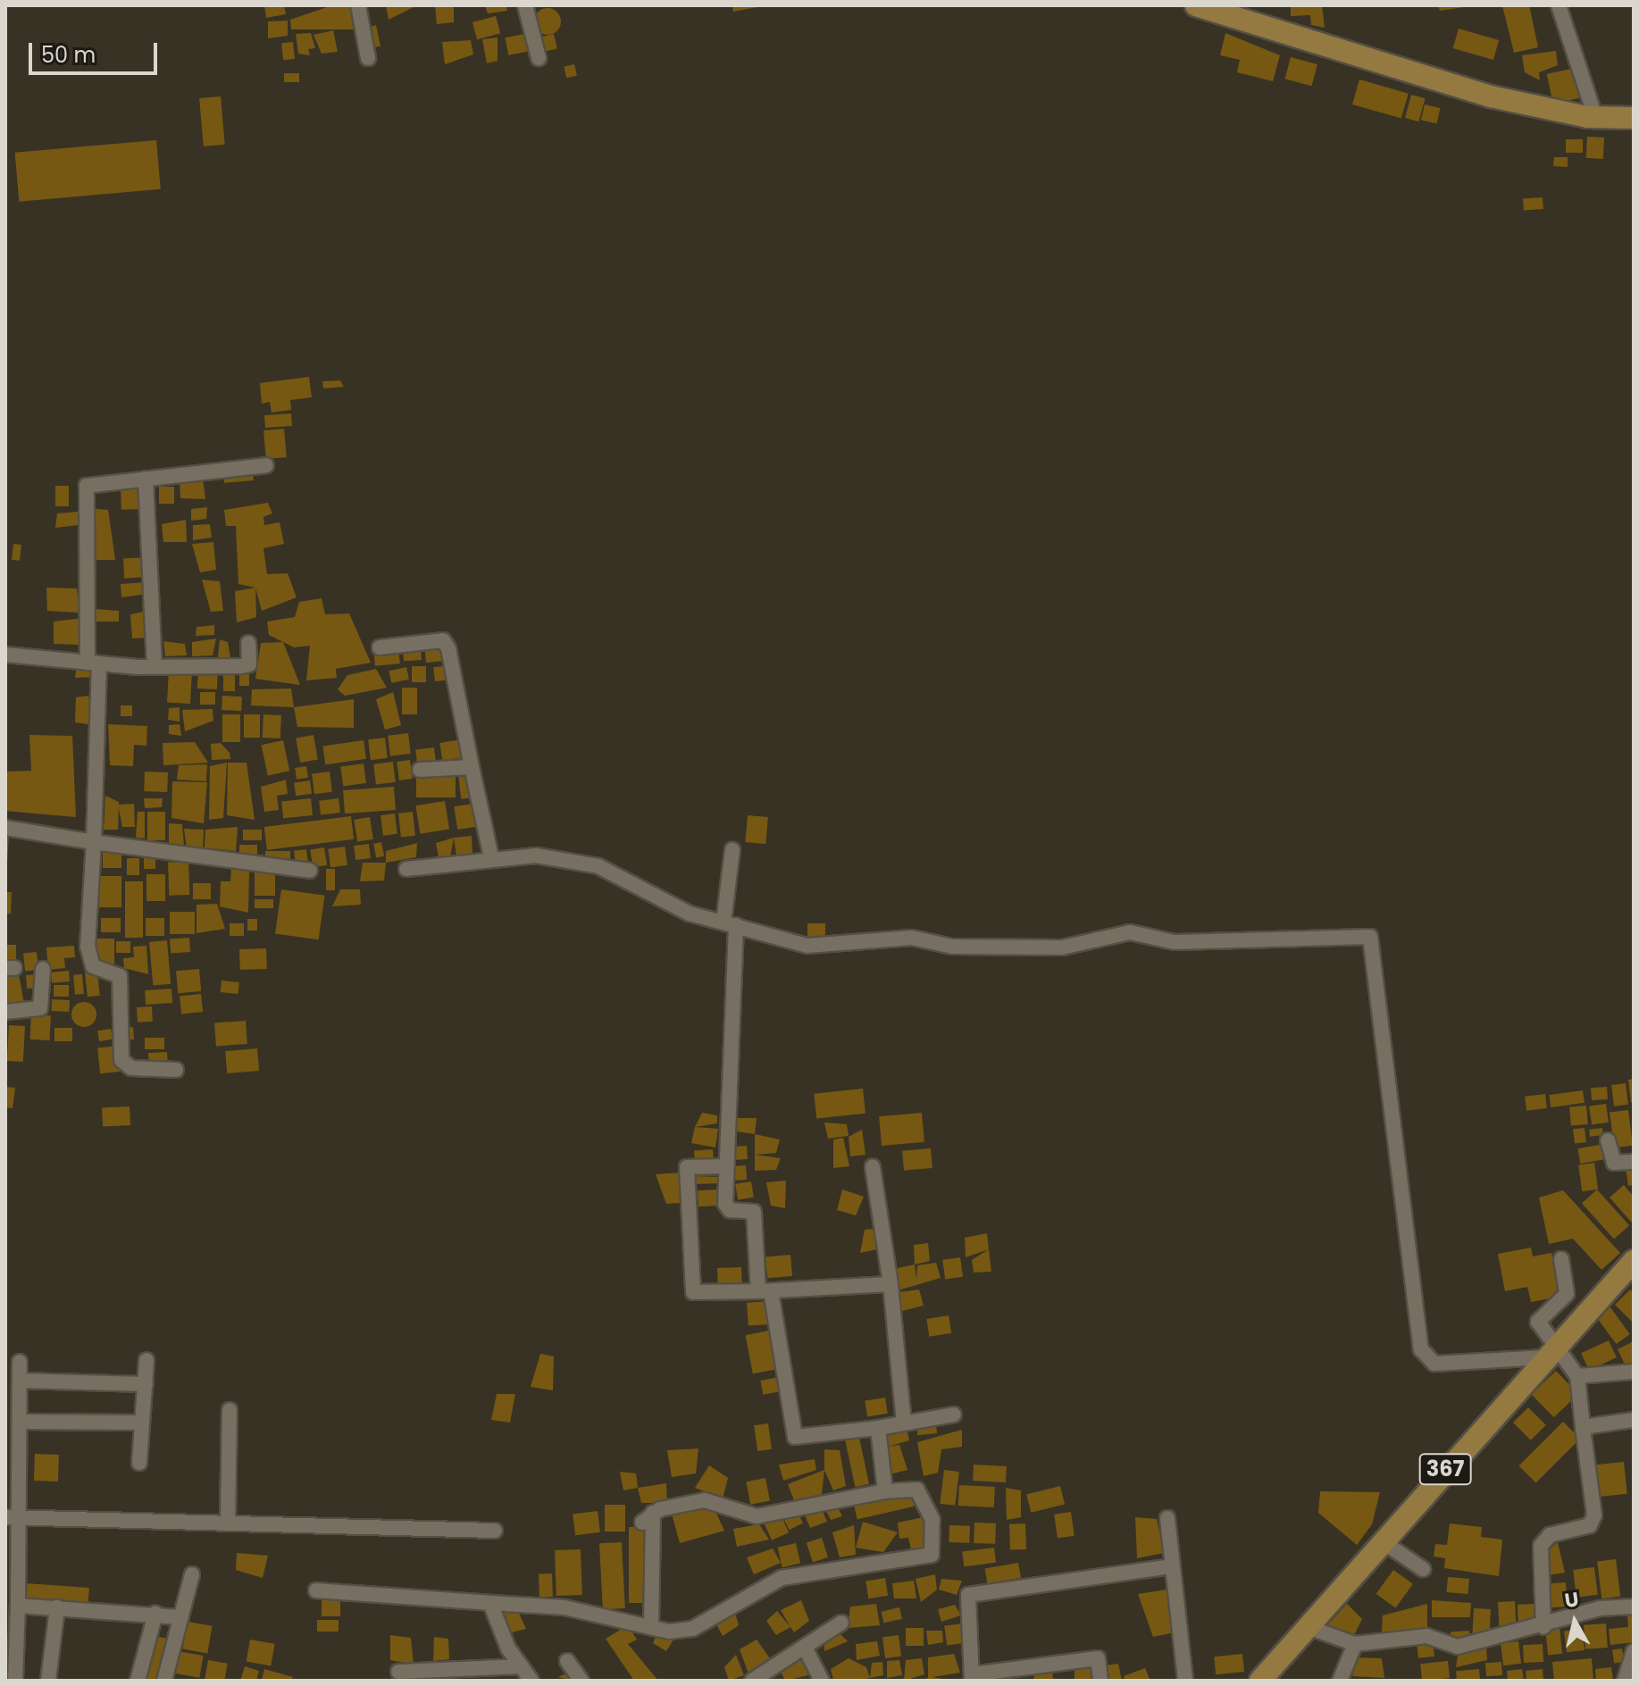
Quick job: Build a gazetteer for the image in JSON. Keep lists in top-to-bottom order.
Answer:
{
  "streets": {
    "main road": ["367"]
  },
  "scale_bar": "50 m",
  "north": "top"
}
